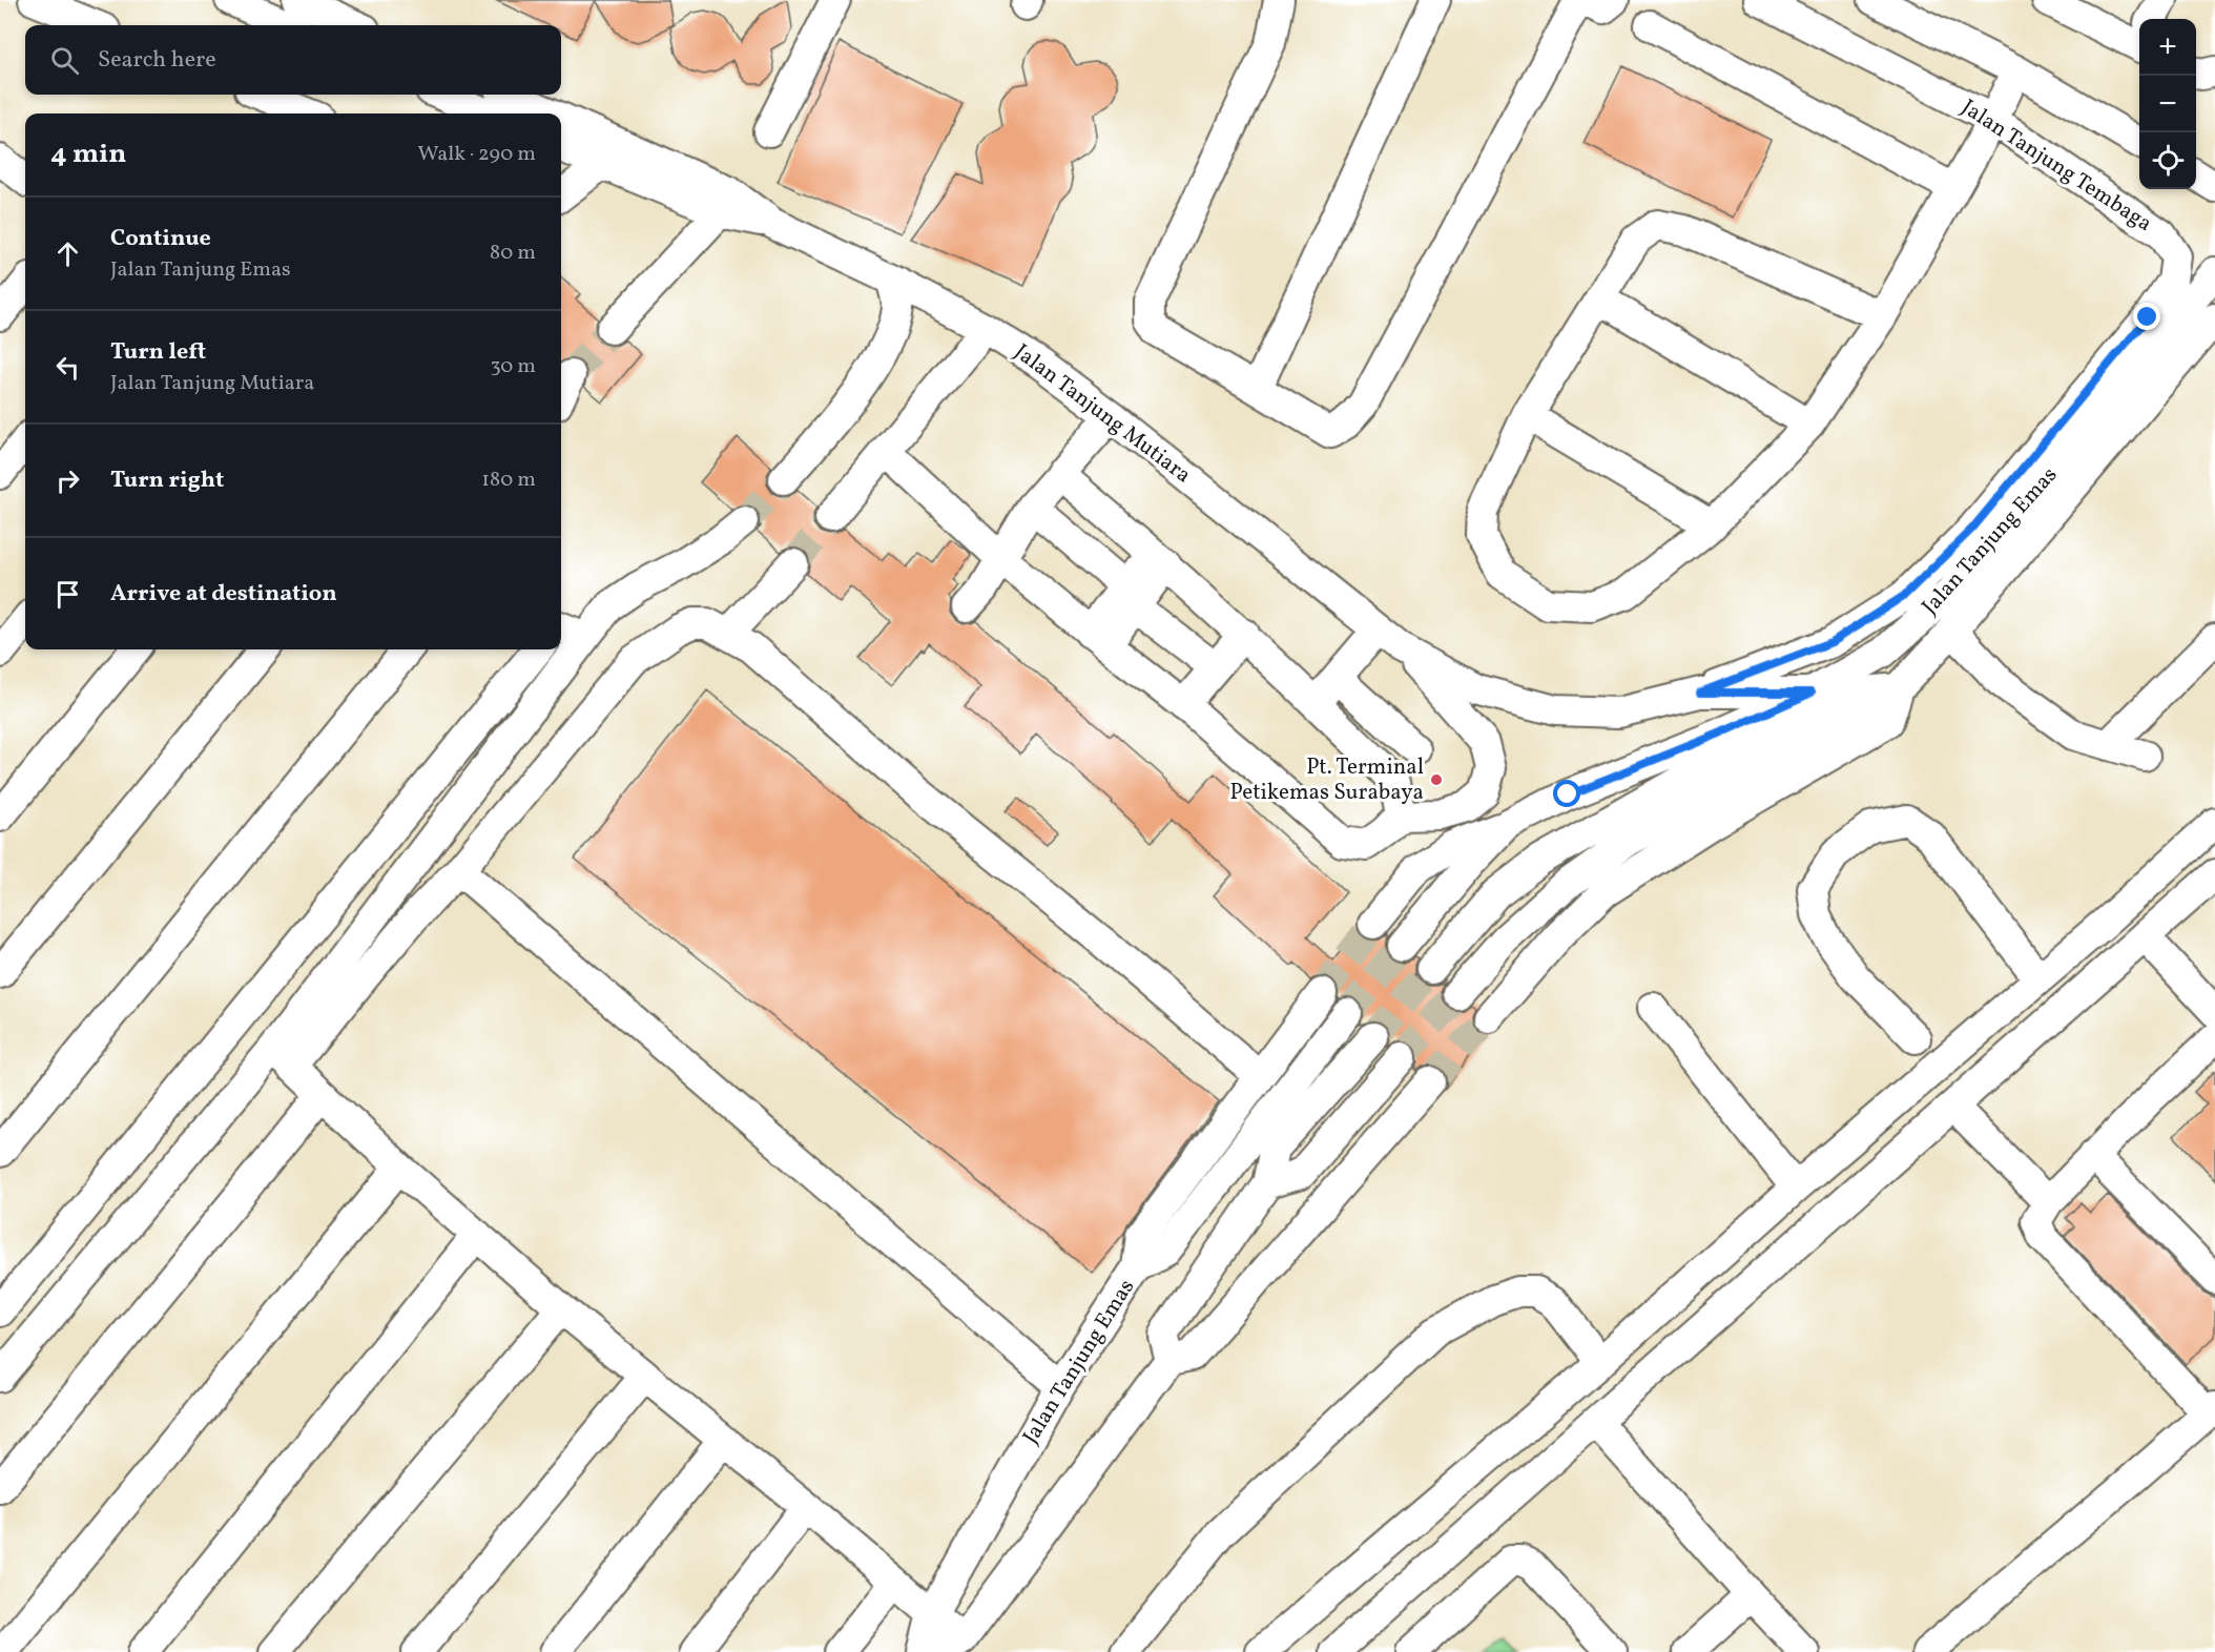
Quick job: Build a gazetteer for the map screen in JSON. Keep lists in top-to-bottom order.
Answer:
{
  "streets": {
    "lane": ["Jalan Tanjung Tembaga", "Jalan Tanjung Mutiara", "Jalan Tanjung Emas"]
  },
  "crossings": [
    ["Jalan Tanjung Tembaga", "Jalan Tanjung Mutiara"],
    ["Jalan Tanjung Mutiara", "Jalan Tanjung Emas"]
  ],
  "places": ["Pt. Terminal Petikemas Surabaya"],
  "page": {
    "map_buttons": ["+", "−"],
    "search": "Search here",
    "heading": ["4 min", "Walk · 290 m"],
    "list": [
      ["Continue", "Jalan Tanjung Emas", "80 m"],
      ["Turn left", "Jalan Tanjung Mutiara", "30 m"],
      ["Turn right", "180 m"],
      "Arrive at destination"
    ]
  }
}
